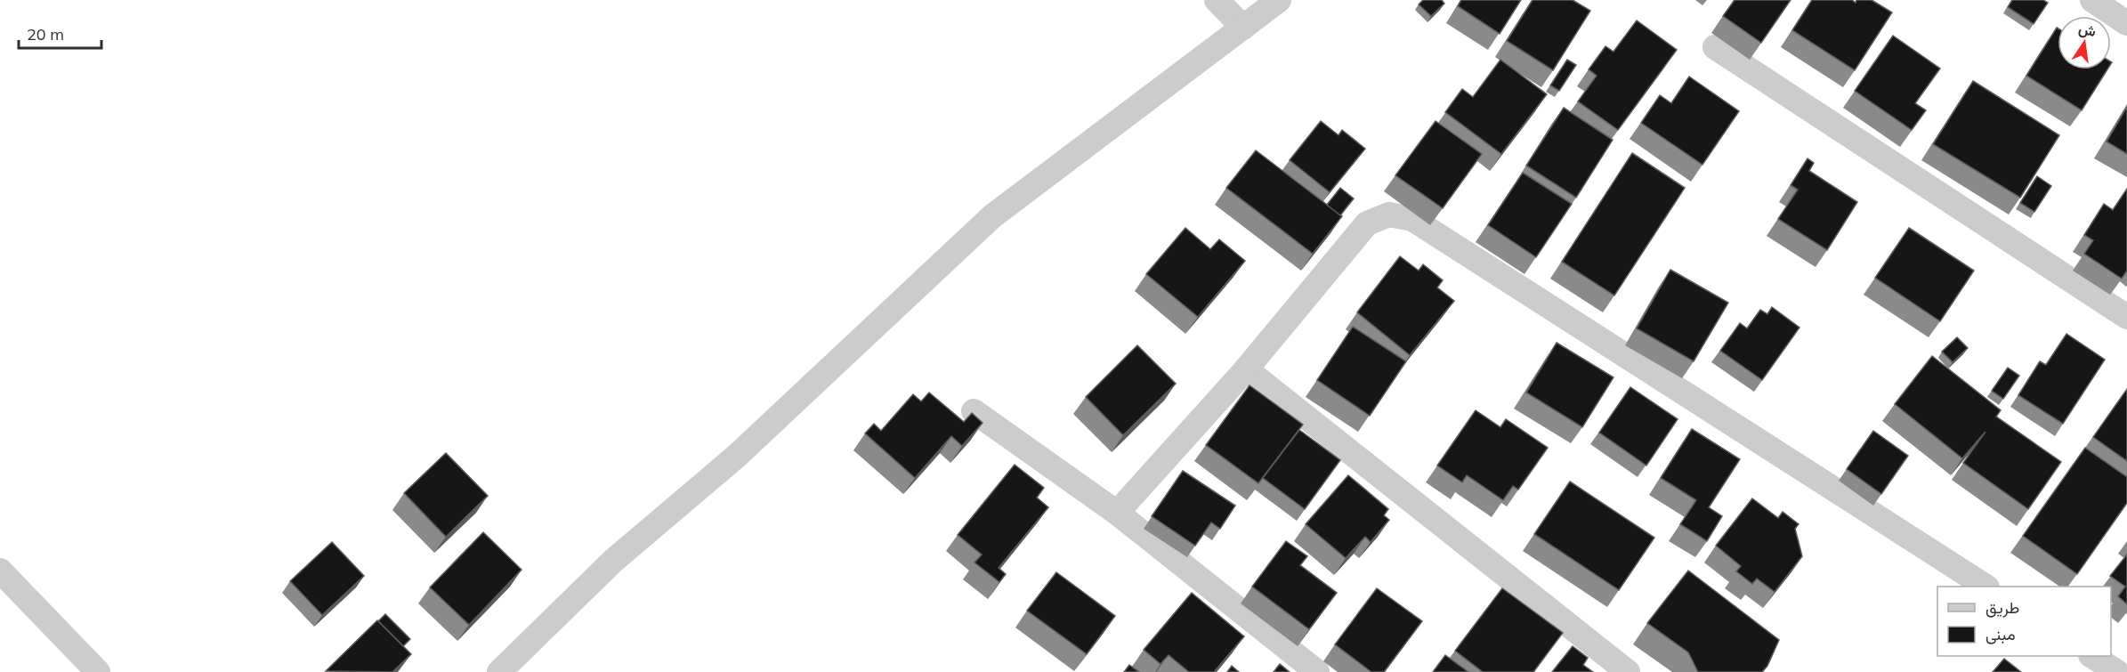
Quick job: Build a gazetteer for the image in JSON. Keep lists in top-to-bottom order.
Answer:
{
  "legend": ["طريق", "مبنى"],
  "scale_bar": "20 m",
  "north": "top"
}
